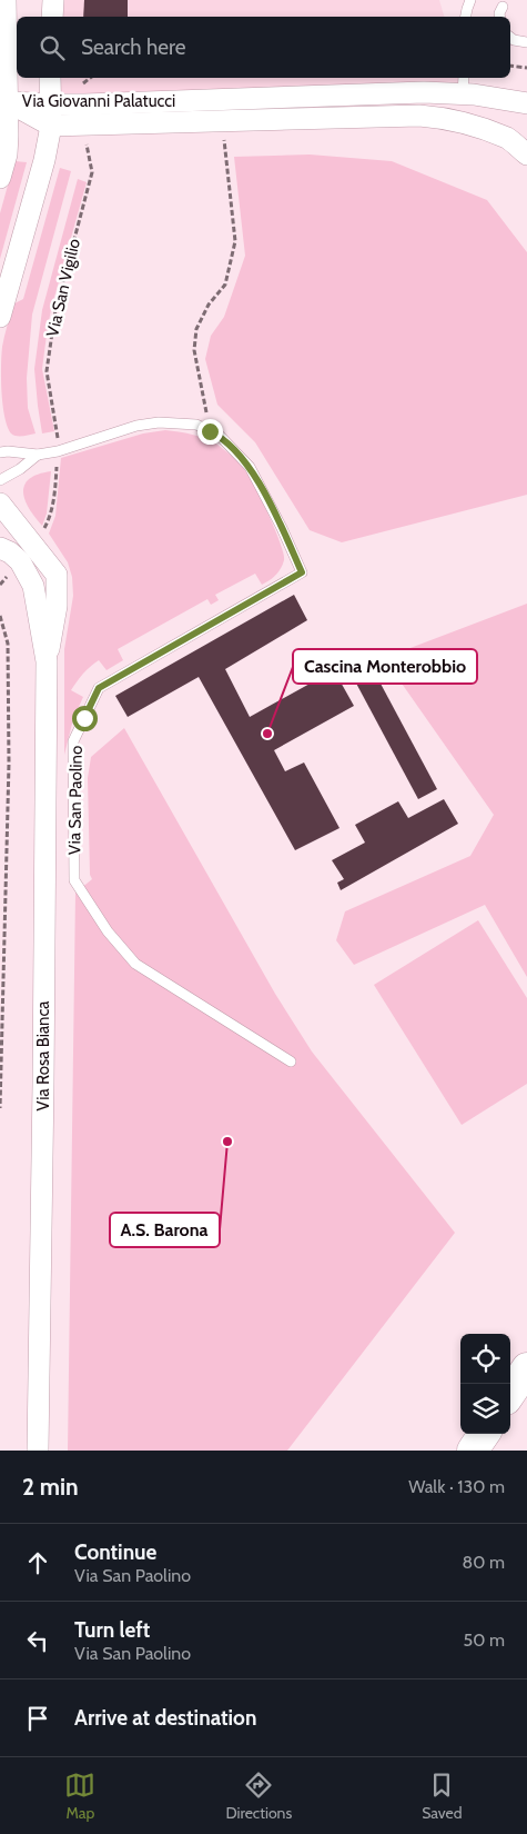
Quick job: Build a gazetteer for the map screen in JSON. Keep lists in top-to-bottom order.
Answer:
{
  "streets": {
    "street": ["Via Giovanni Palatucci", "Via Rosa Bianca"],
    "lane": ["Via San Paolino"],
    "path": ["Via San Vigilio"]
  },
  "places": ["Cascina Monterobbio", "A.S. Barona"],
  "page": {
    "search": "Search here",
    "heading": ["2 min", "Walk · 130 m"],
    "list": [
      ["Continue", "Via San Paolino", "80 m"],
      ["Turn left", "Via San Paolino", "50 m"],
      "Arrive at destination"
    ],
    "nav": ["Map", "Directions", "Saved"]
  }
}
